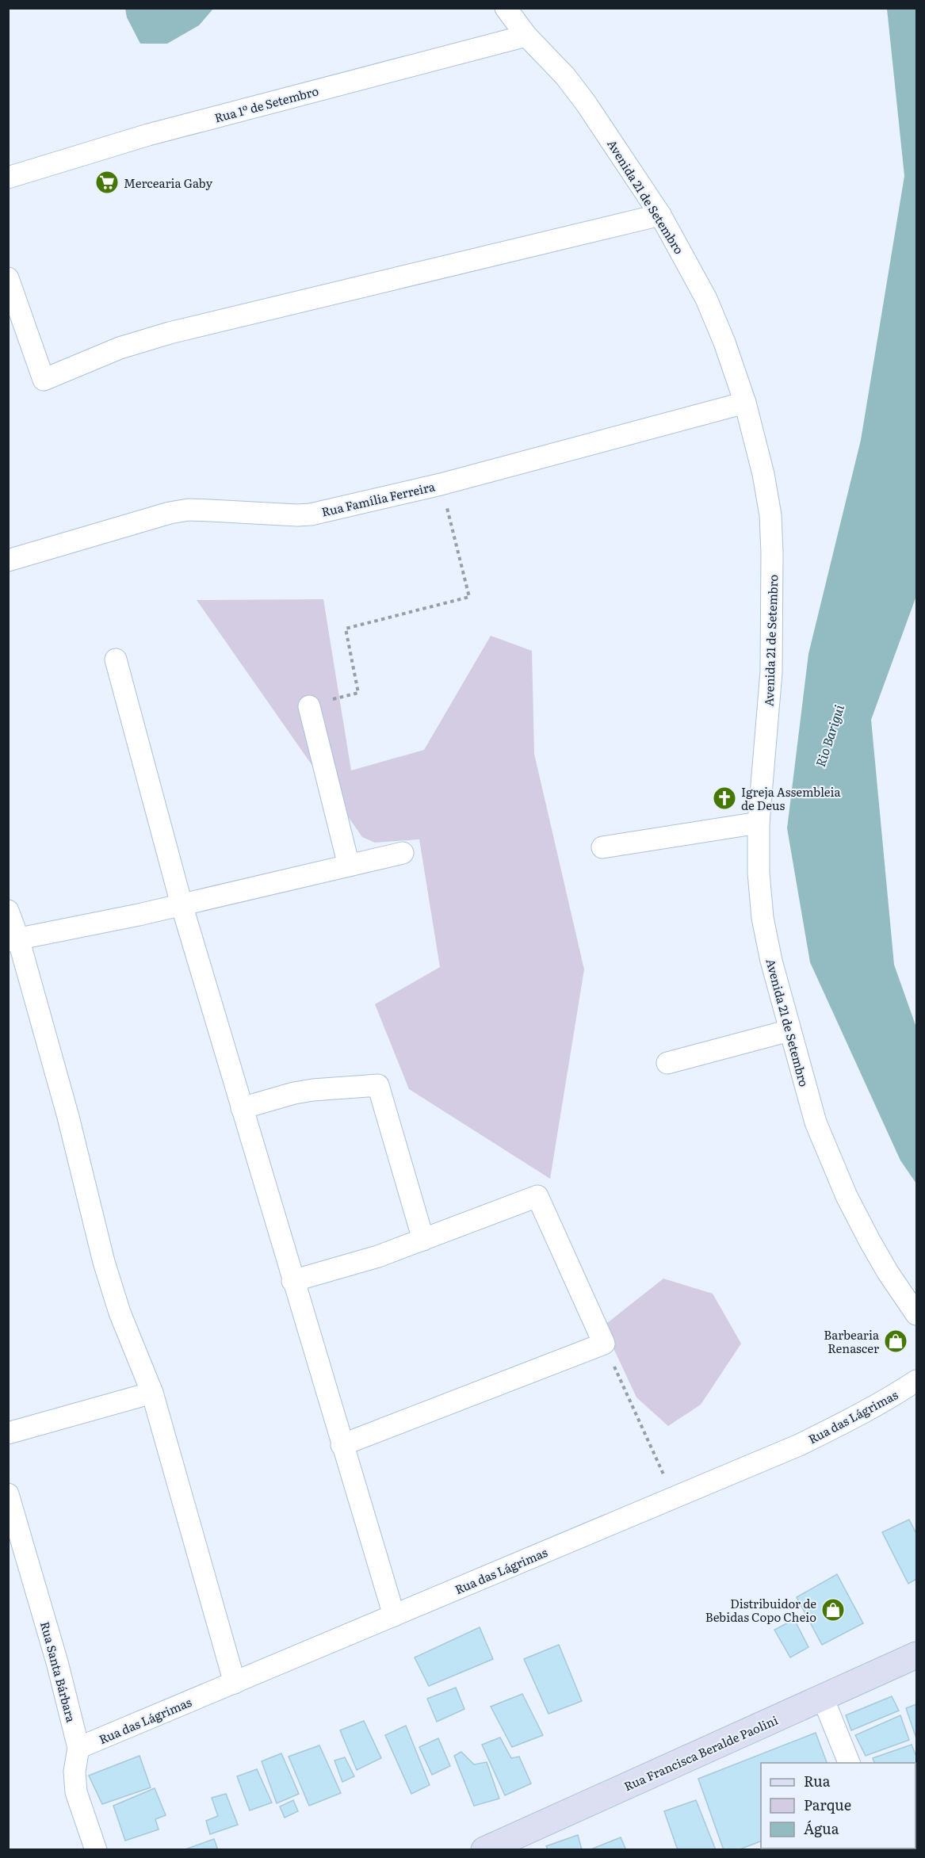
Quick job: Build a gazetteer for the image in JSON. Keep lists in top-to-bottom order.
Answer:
{
  "streets": {
    "main road": ["Rua Francisca Beralde Paolini"],
    "street": [
      "Rua 1º de Setembro",
      "Avenida 21 de Setembro",
      "Rua Família Ferreira",
      "Rua das Lágrimas",
      "Rua Santa Bárbara"
    ]
  },
  "crossings": [
    ["Rua 1º de Setembro", "Avenida 21 de Setembro"],
    ["Avenida 21 de Setembro", "Rua Família Ferreira"],
    ["Rua das Lágrimas", "Rua Santa Bárbara"]
  ],
  "water": ["Rio Barigui"],
  "places": {
    "supermarket": ["Mercearia Gaby"],
    "church": ["Igreja Assembleia de Deus"],
    "shop": ["Barbearia Renascer", "Distribuidor de Bebidas Copo Cheio"]
  },
  "legend": ["Rua", "Parque", "Água"]
}
